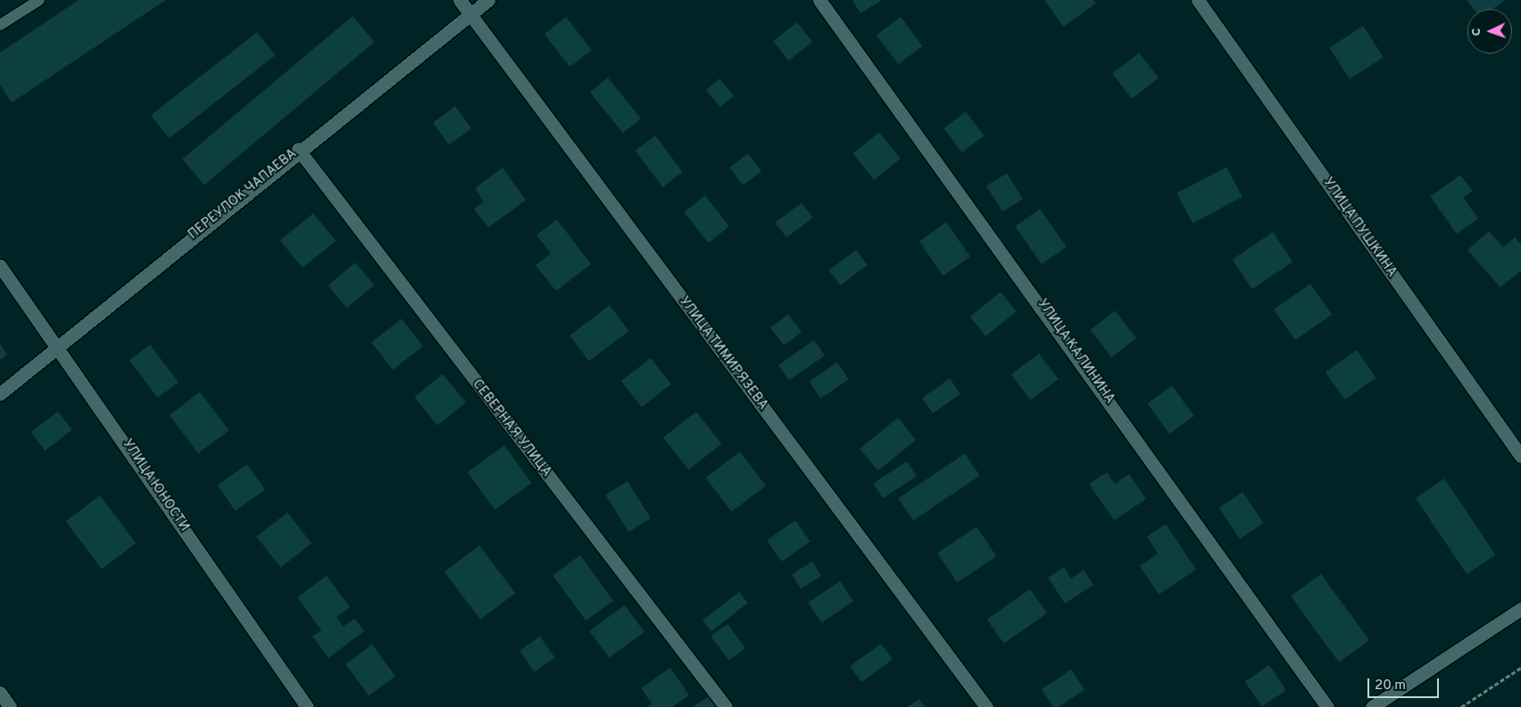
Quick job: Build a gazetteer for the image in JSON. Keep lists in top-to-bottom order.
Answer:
{
  "streets": {
    "street": [
      "ПЕРЕУЛОК ЧАПАЕВА",
      "УЛИЦА ПУШКИНА",
      "УЛИЦА КАЛИНИНА",
      "УЛИЦА ТИМИРЯЗЕВА",
      "СЕВЕРНАЯ УЛИЦА",
      "УЛИЦА ЮНОСТИ"
    ]
  },
  "crossings": [
    ["ПЕРЕУЛОК ЧАПАЕВА", "УЛИЦА ТИМИРЯЗЕВА"],
    ["ПЕРЕУЛОК ЧАПАЕВА", "СЕВЕРНАЯ УЛИЦА"],
    ["ПЕРЕУЛОК ЧАПАЕВА", "УЛИЦА ЮНОСТИ"]
  ],
  "scale_bar": "20 m",
  "north": "left"
}
